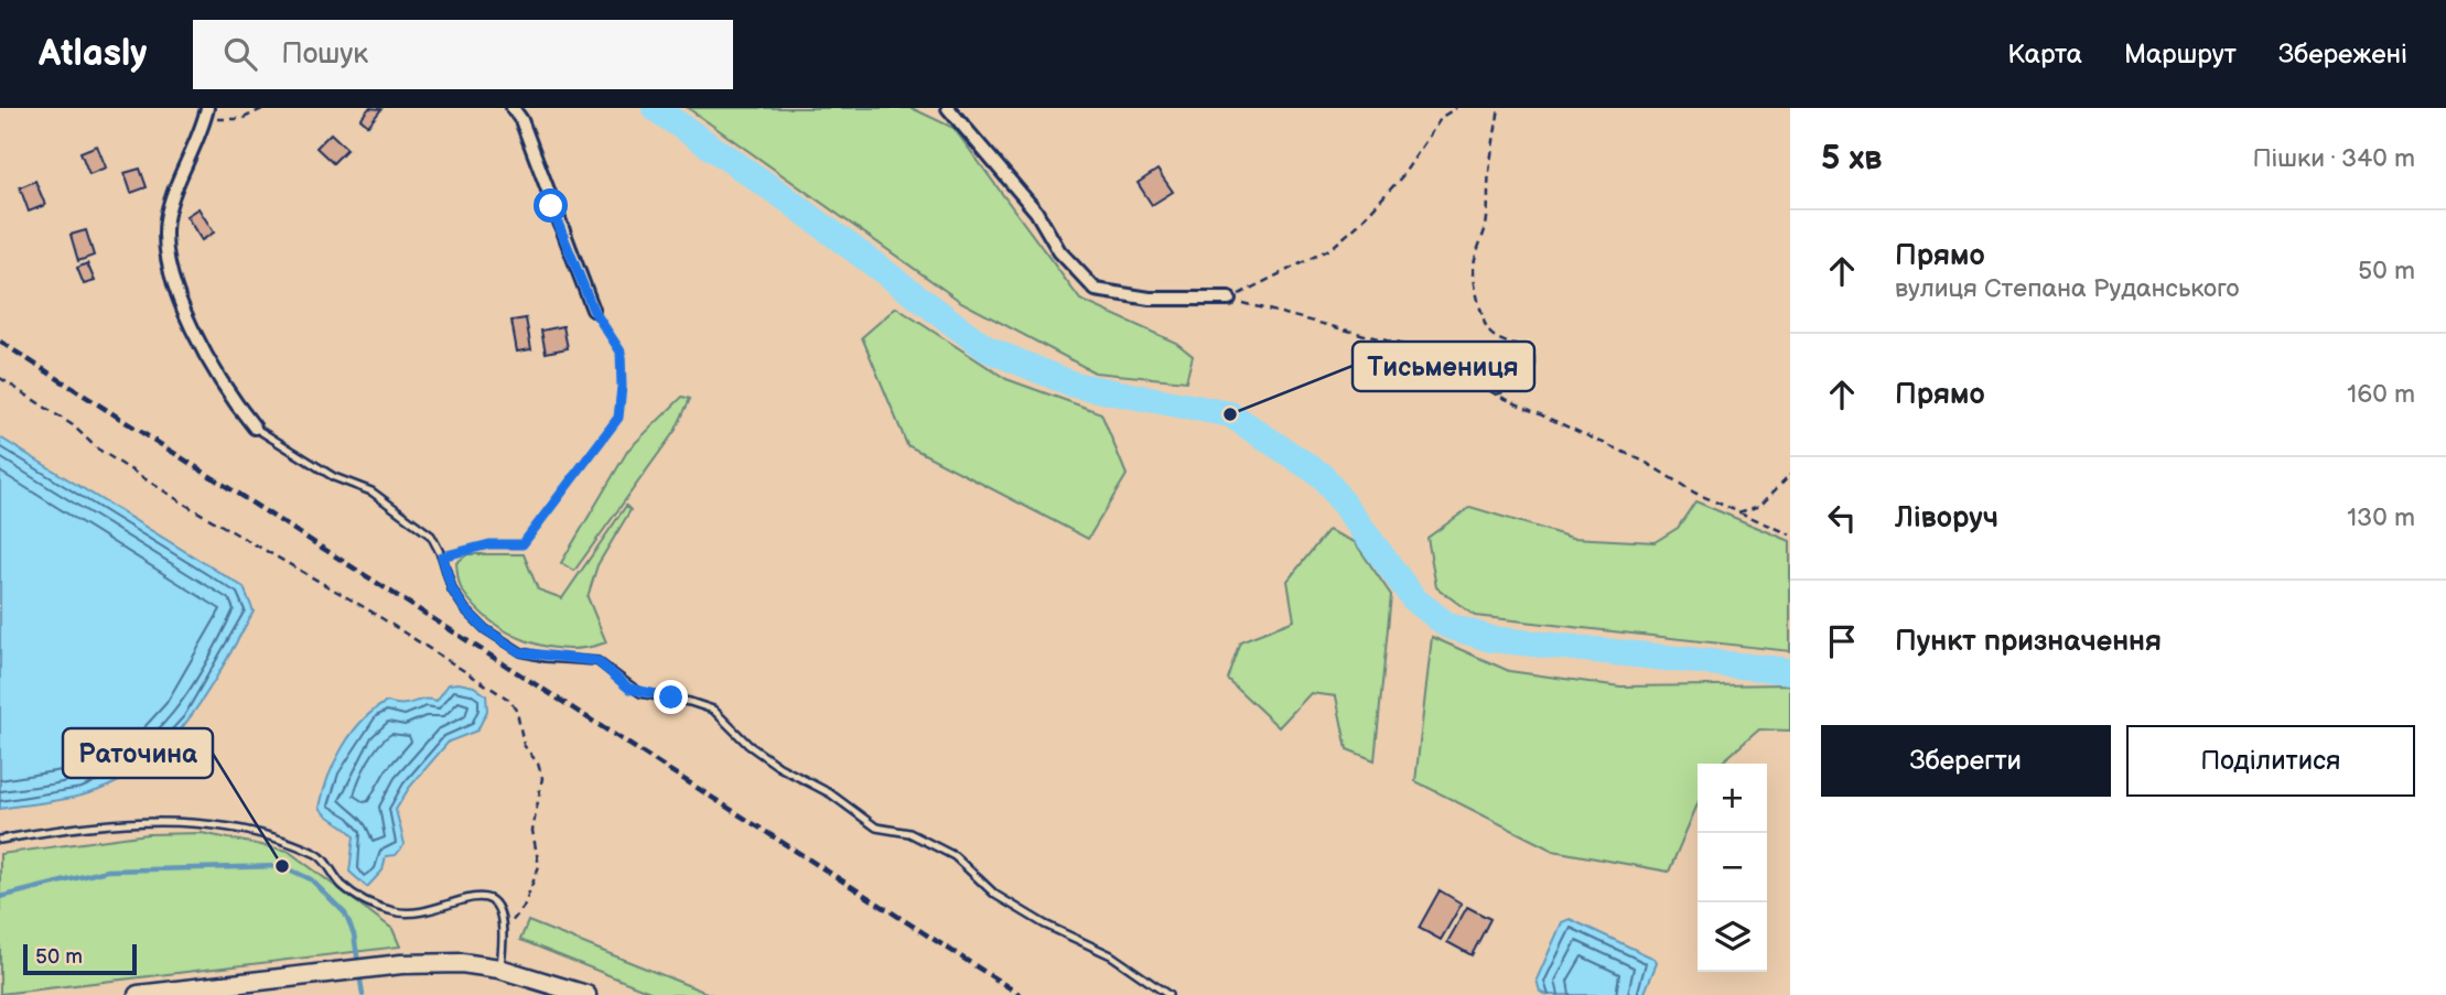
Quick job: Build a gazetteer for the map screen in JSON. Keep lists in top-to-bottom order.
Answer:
{
  "places": ["Тисьмениця", "Раточина"],
  "scale_bar": "50 m",
  "page": {
    "header": "Atlasly",
    "search": "Пошук",
    "nav": ["Карта", "Маршрут", "Збережені"],
    "heading": ["5 хв", "Пішки · 340 m"],
    "list": [
      ["Прямо", "вулиця Степана Руданського", "50 m"],
      ["Прямо", "160 m"],
      ["Ліворуч", "130 m"],
      "Пункт призначення"
    ],
    "buttons": ["Зберегти", "Поділитися"],
    "map_buttons": ["+", "−"],
    "scale": "50 m"
  }
}
